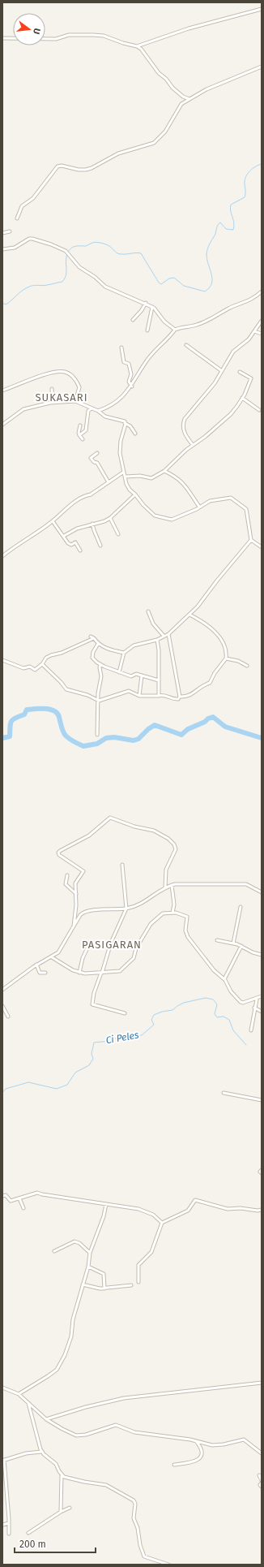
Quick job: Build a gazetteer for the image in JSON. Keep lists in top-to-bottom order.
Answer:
{
  "districts": ["SUKASARI", "PASIGARAN"],
  "water": ["Ci Peles"],
  "scale_bar": "200 m",
  "north": "right"
}
